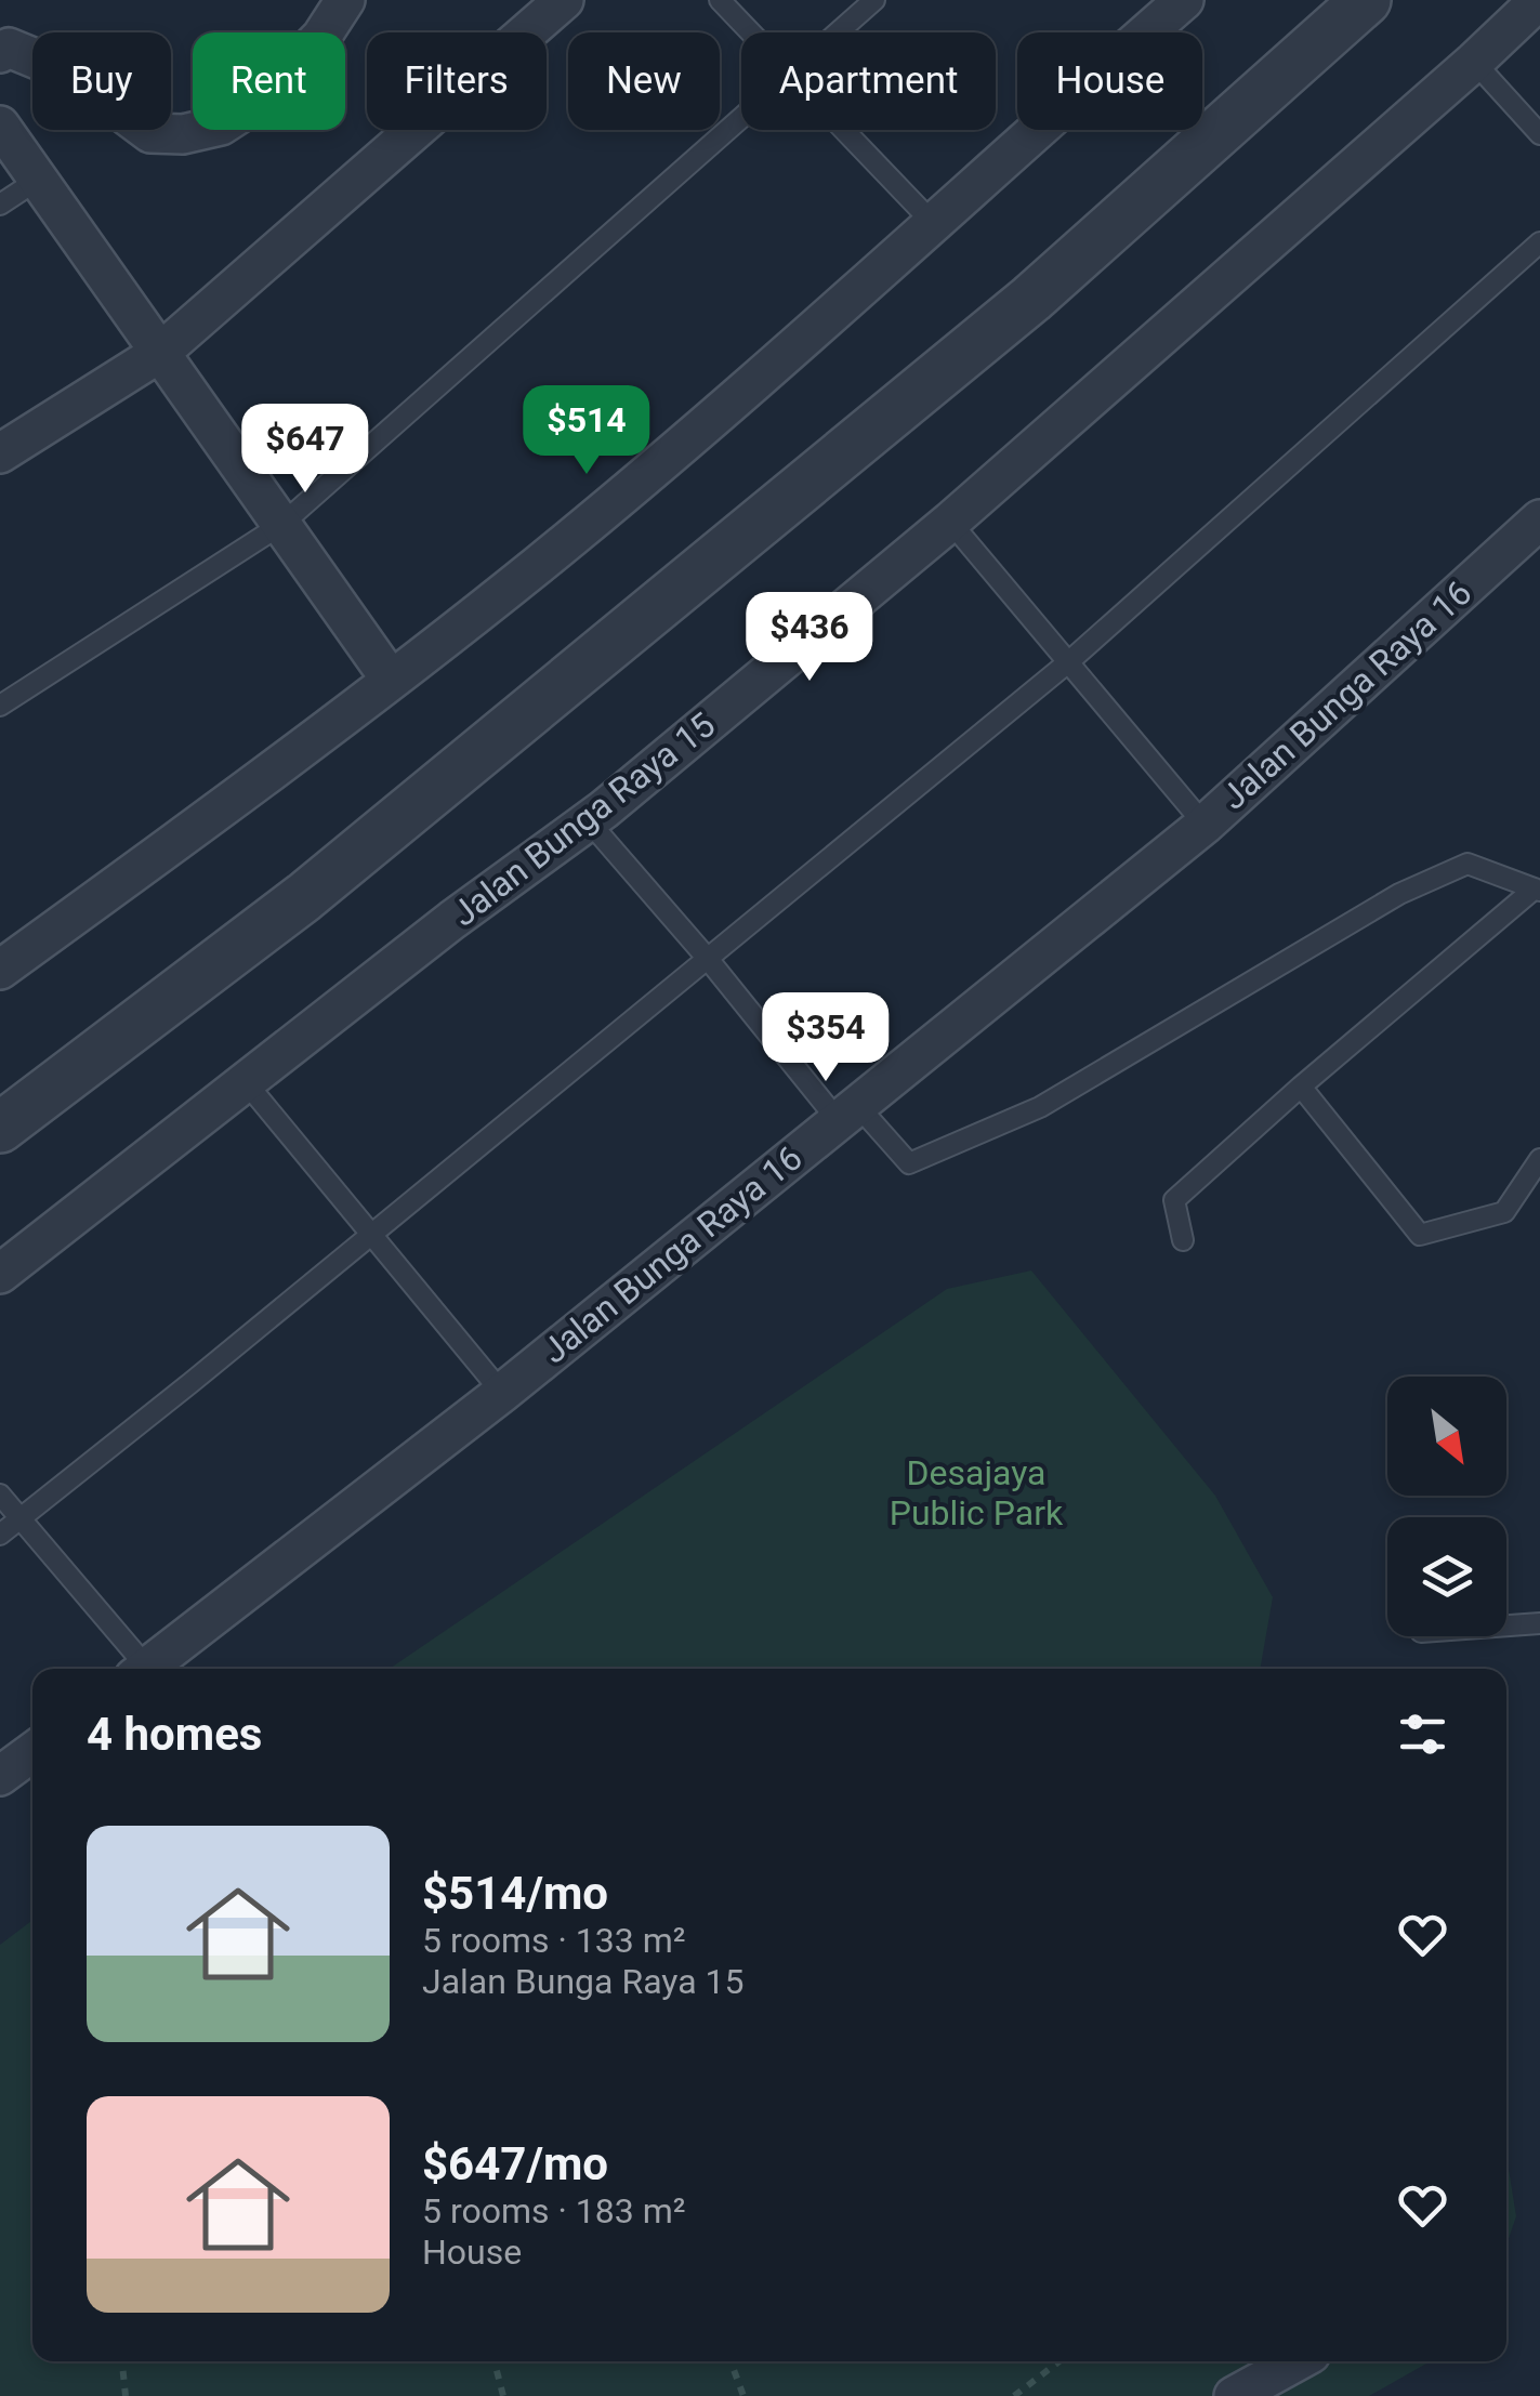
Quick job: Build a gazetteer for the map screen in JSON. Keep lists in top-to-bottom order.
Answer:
{
  "streets": {
    "street": ["Jalan Bunga Raya 16", "Jalan Bunga Raya 15"]
  },
  "parks": ["Desajaya Public Park"],
  "north": "bottom right",
  "page": {
    "chip": [
      "Buy",
      "Rent",
      "Filters",
      "New",
      "Apartment",
      "House"
    ],
    "price": [
      "$514",
      "$647",
      "$436",
      "$354"
    ],
    "heading": "4 homes",
    "list": [
      {
        "name": "$514/mo",
        "note": "5 rooms · 133 m² · Jalan Bunga Raya 15"
      },
      {
        "name": "$647/mo",
        "note": "5 rooms · 183 m² · House"
      }
    ]
  }
}
